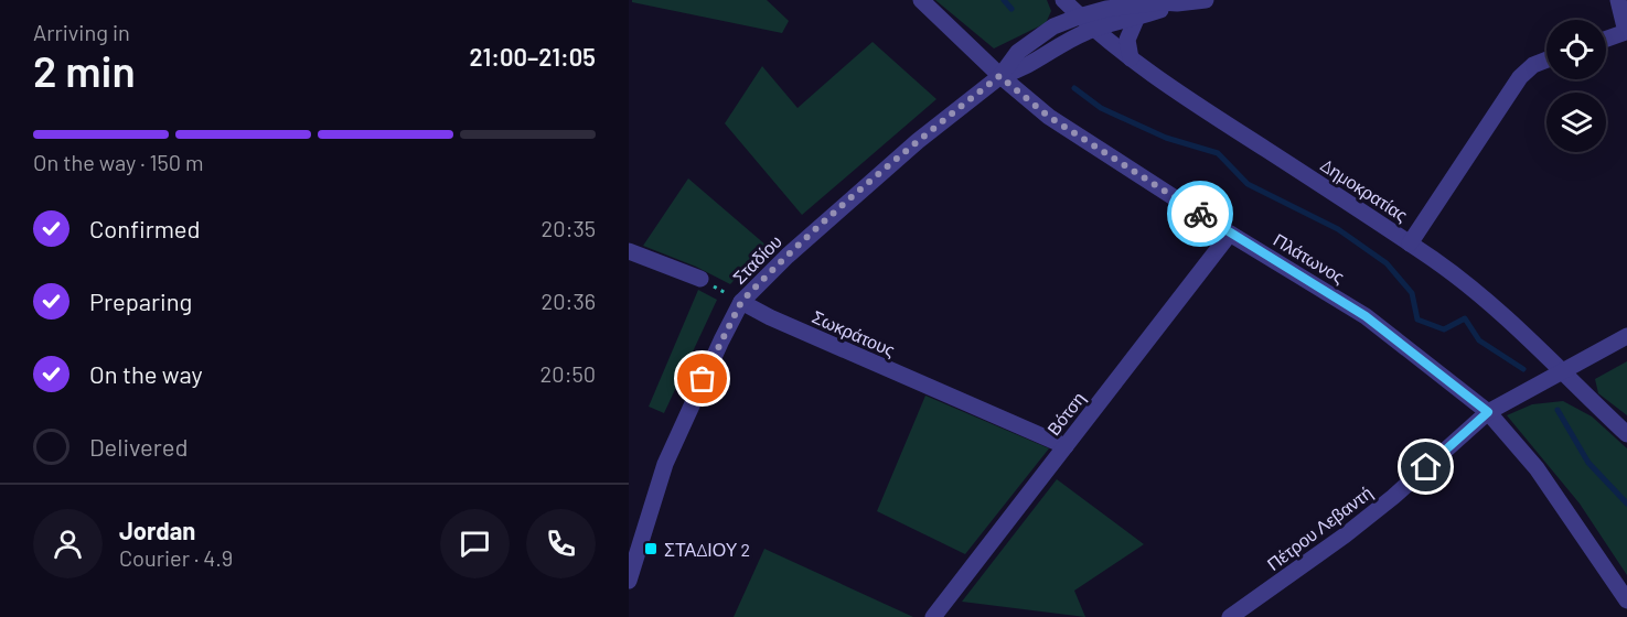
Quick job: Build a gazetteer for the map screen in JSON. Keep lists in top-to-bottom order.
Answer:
{
  "streets": {
    "street": [
      "Δημοκρατίας",
      "Πλάτωνος",
      "Σταδίου",
      "Σωκράτους",
      "Βότση",
      "Πέτρου Λεβαντή"
    ]
  },
  "crossings": [
    ["Δημοκρατίας", "Σταδίου"],
    ["Δημοκρατίας", "Πέτρου Λεβαντή"],
    ["Πλάτωνος", "Σταδίου"],
    ["Πλάτωνος", "Βότση"],
    ["Πλάτωνος", "Πέτρου Λεβαντή"],
    ["Σταδίου", "Σωκράτους"],
    ["Σωκράτους", "Βότση"]
  ],
  "places": {
    "transit": ["ΣΤΑΔΙΟΥ 2"]
  },
  "page": {
    "heading": ["2 min", "Arriving in", "21:00–21:05"],
    "panel": ["Jordan", "Courier · 4.9"],
    "bar": "On the way · 150 m",
    "list": [
      ["Confirmed", "20:35"],
      ["Preparing", "20:36"],
      ["On the way", "20:50"],
      "Delivered"
    ]
  }
}
